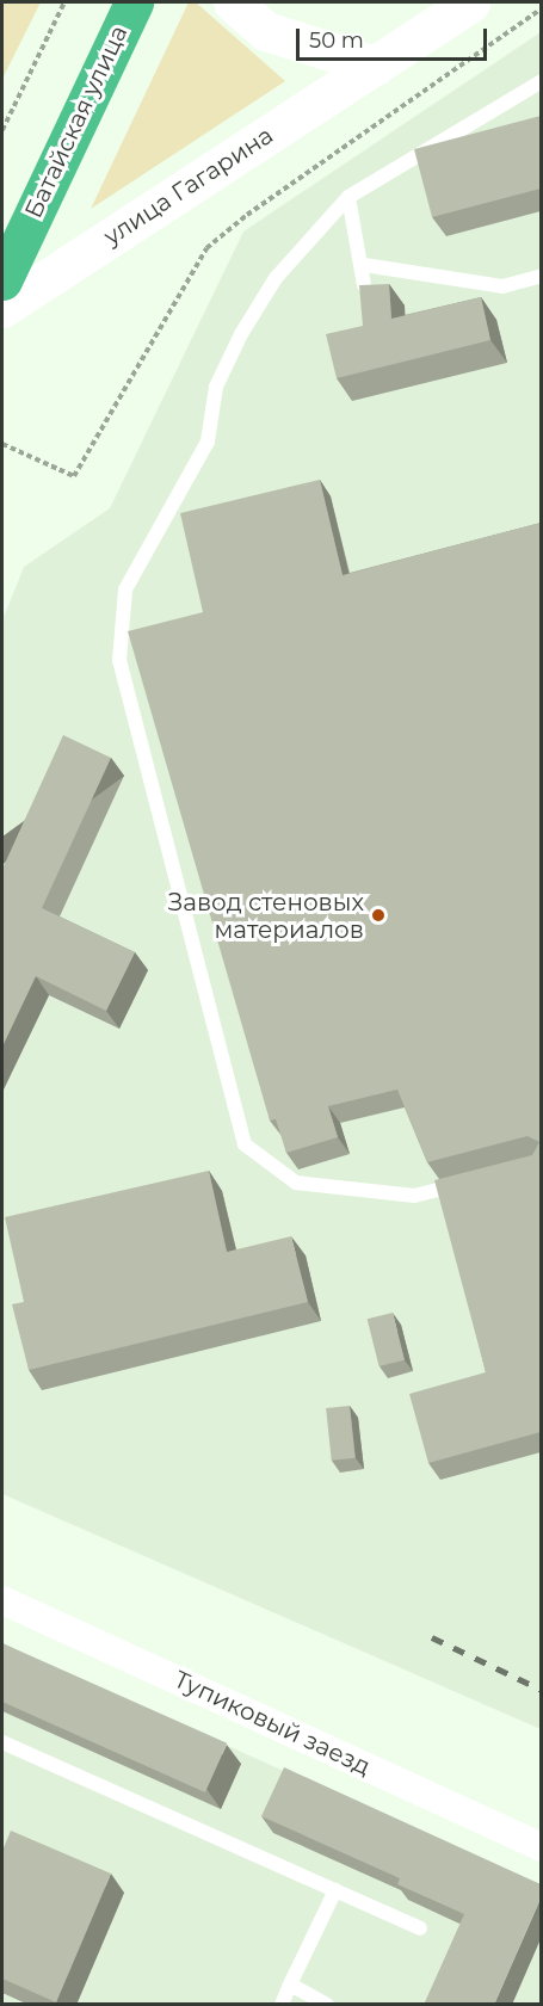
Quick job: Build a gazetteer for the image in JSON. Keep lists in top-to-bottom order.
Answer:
{
  "streets": {
    "highway": ["Батайская улица"],
    "main road": ["улица Гагарина"],
    "street": ["Тупиковый заезд"]
  },
  "places": ["Завод стеновых материалов"],
  "scale_bar": "50 m"
}
